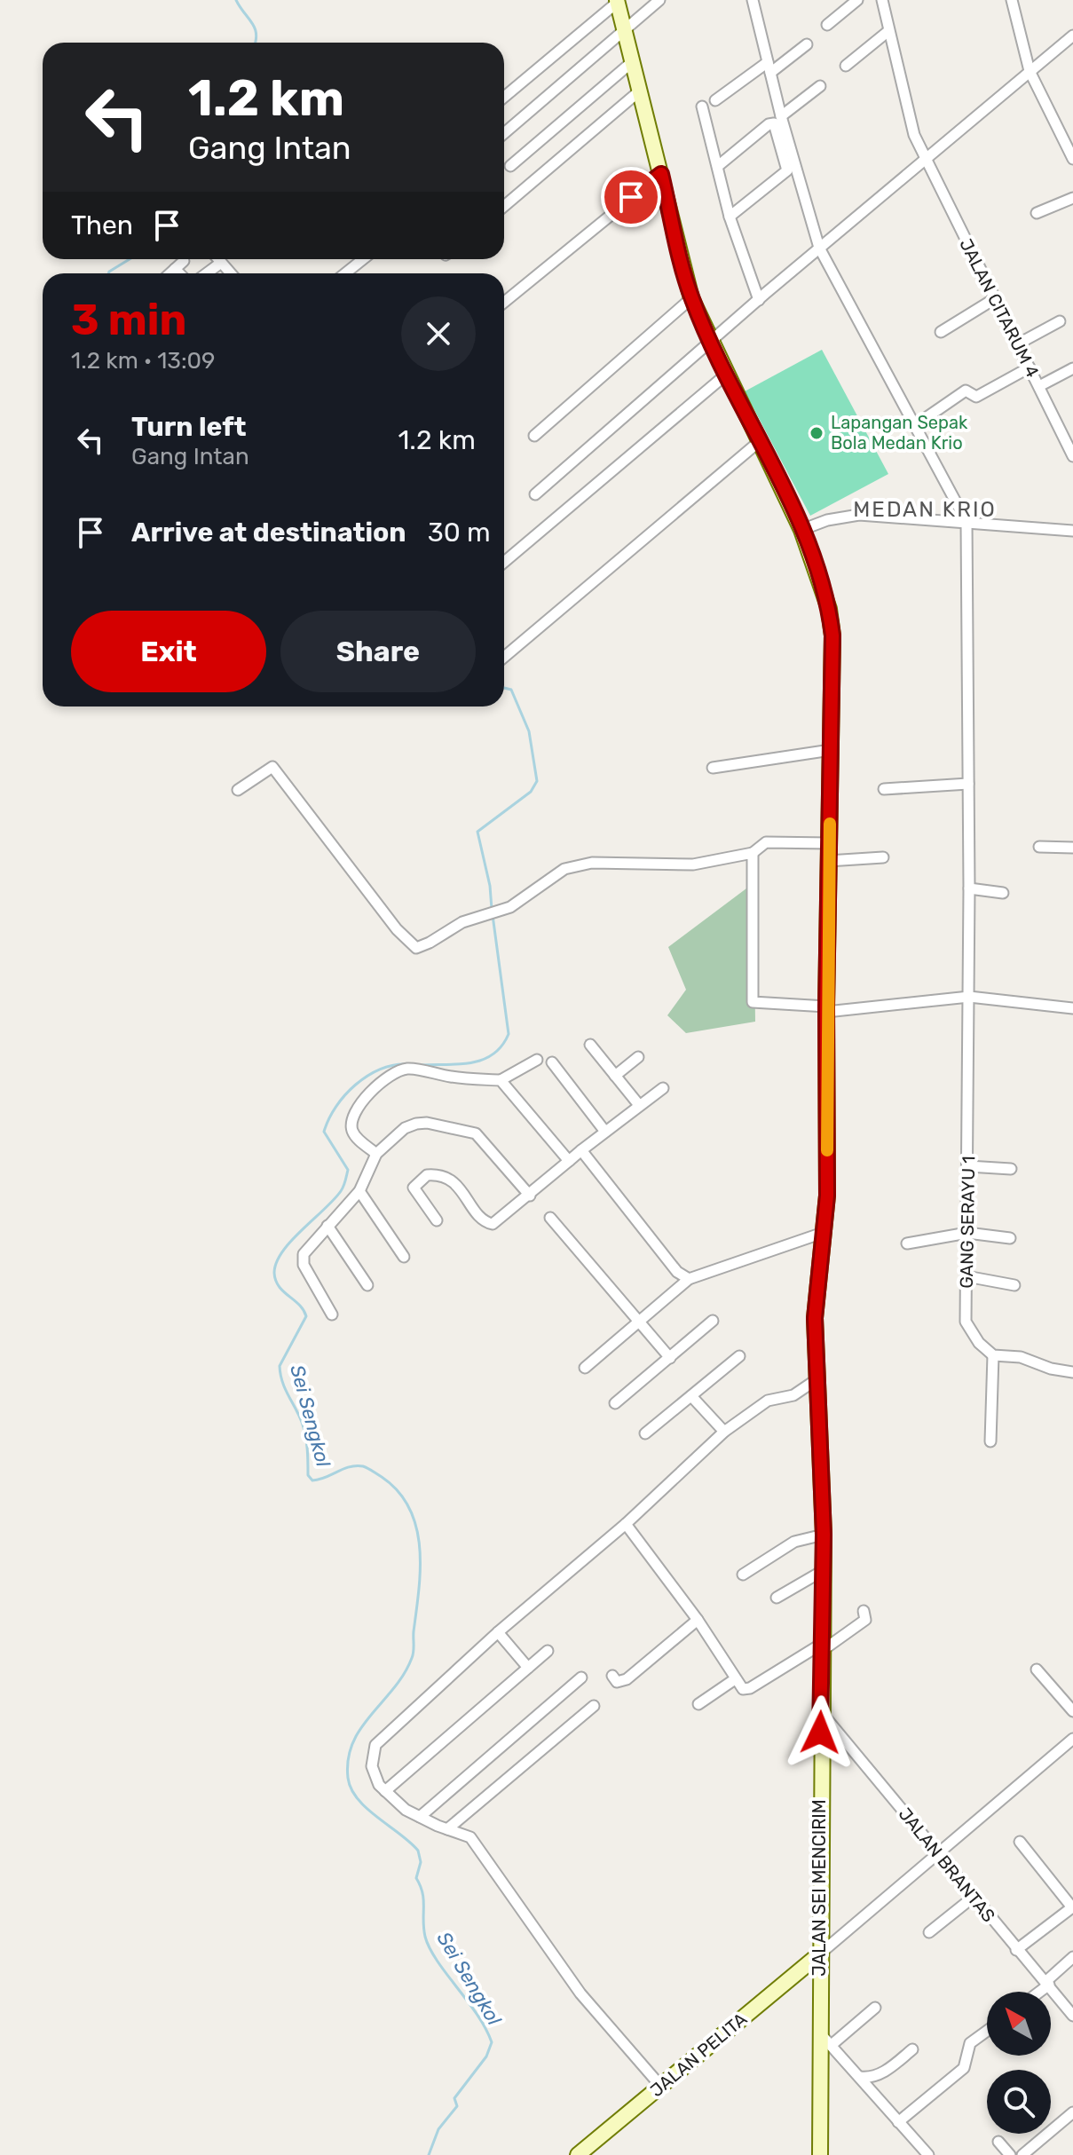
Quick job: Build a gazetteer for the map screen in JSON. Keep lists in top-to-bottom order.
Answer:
{
  "streets": {
    "street": [
      "JALAN CITARUM 4",
      "GANG SERAYU 1",
      "JALAN BRANTAS",
      "JALAN SEI MENCIRIM",
      "JALAN PELITA"
    ]
  },
  "crossings": [
    ["JALAN BRANTAS", "JALAN SEI MENCIRIM"],
    ["JALAN SEI MENCIRIM", "JALAN PELITA"]
  ],
  "districts": ["MEDAN KRIO"],
  "water": ["Sei Sengkol"],
  "places": ["Lapangan Sepak Bola Medan Krio"],
  "north": "top left",
  "page": {
    "turn": ["1.2 km", "Gang Intan"],
    "then": "Then",
    "heading": ["3 min", "1.2 km · 13:09"],
    "list": [
      {
        "name": "Turn left",
        "note": "Gang Intan",
        "value": "1.2 km"
      },
      {
        "name": "Arrive at destination",
        "value": "30 m"
      }
    ],
    "buttons": ["Exit", "Share"]
  }
}
